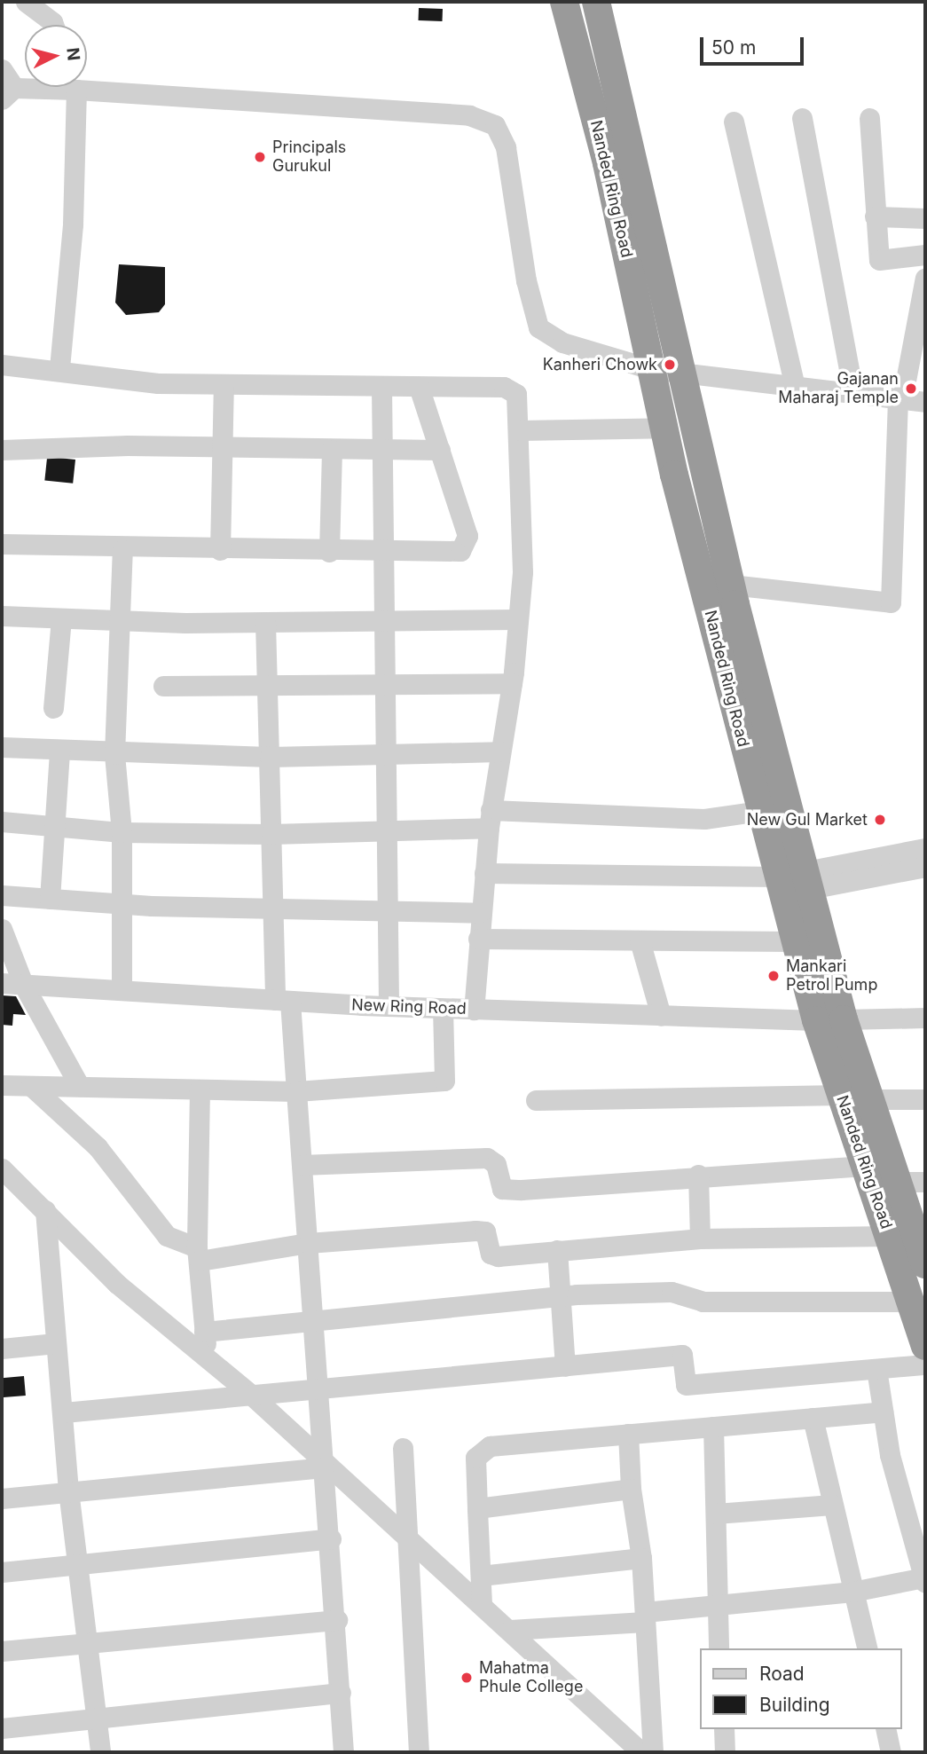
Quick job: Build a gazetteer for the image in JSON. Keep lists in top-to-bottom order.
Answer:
{
  "streets": {
    "highway": ["Nanded Ring Road"],
    "street": ["New Ring Road"]
  },
  "crossings": [
    ["Nanded Ring Road", "New Ring Road"]
  ],
  "places": [
    "Principals Gurukul",
    "Kanheri Chowk",
    "Gajanan Maharaj Temple",
    "New Gul Market",
    "Mankari Petrol Pump",
    "Mahatma Phule College"
  ],
  "legend": ["Road", "Building"],
  "scale_bar": "50 m",
  "north": "right"
}
